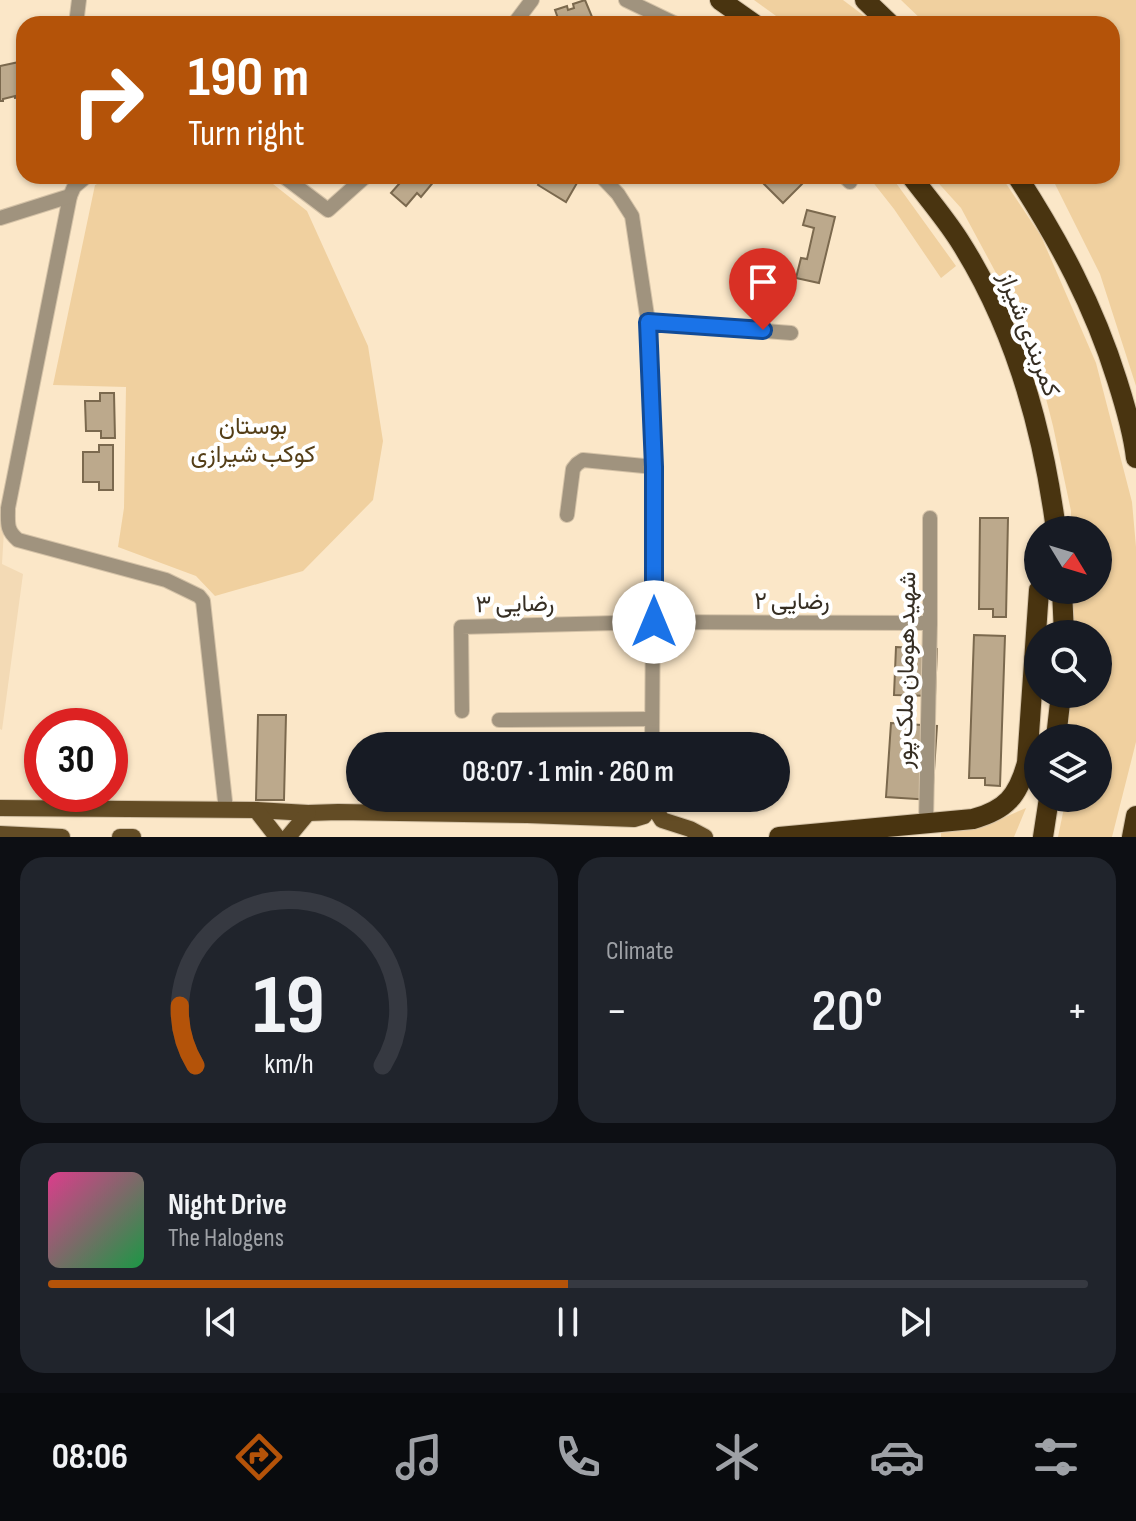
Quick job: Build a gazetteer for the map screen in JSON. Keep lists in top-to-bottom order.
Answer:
{
  "streets": {
    "highway": ["کمربندی شیراز"],
    "street": ["رضایی ۲", "رضایی ۳", "شهید هومان ملک پور"]
  },
  "crossings": [
    ["رضایی ۲", "رضایی ۳"],
    ["رضایی ۲", "شهید هومان ملک پور"]
  ],
  "parks": ["بوستان کوکب شیرازی"],
  "north": "bottom right",
  "page": {
    "turn": ["190 m", "Turn right"],
    "limit": "30",
    "trip": "08:07 · 1 min · 260 m",
    "tile": "Climate",
    "heat": ["−", "20°", "+"],
    "song": ["Night Drive", "The Halogens"],
    "tabs": "08:06",
    "gauge": ["19", "km/h"]
  }
}
